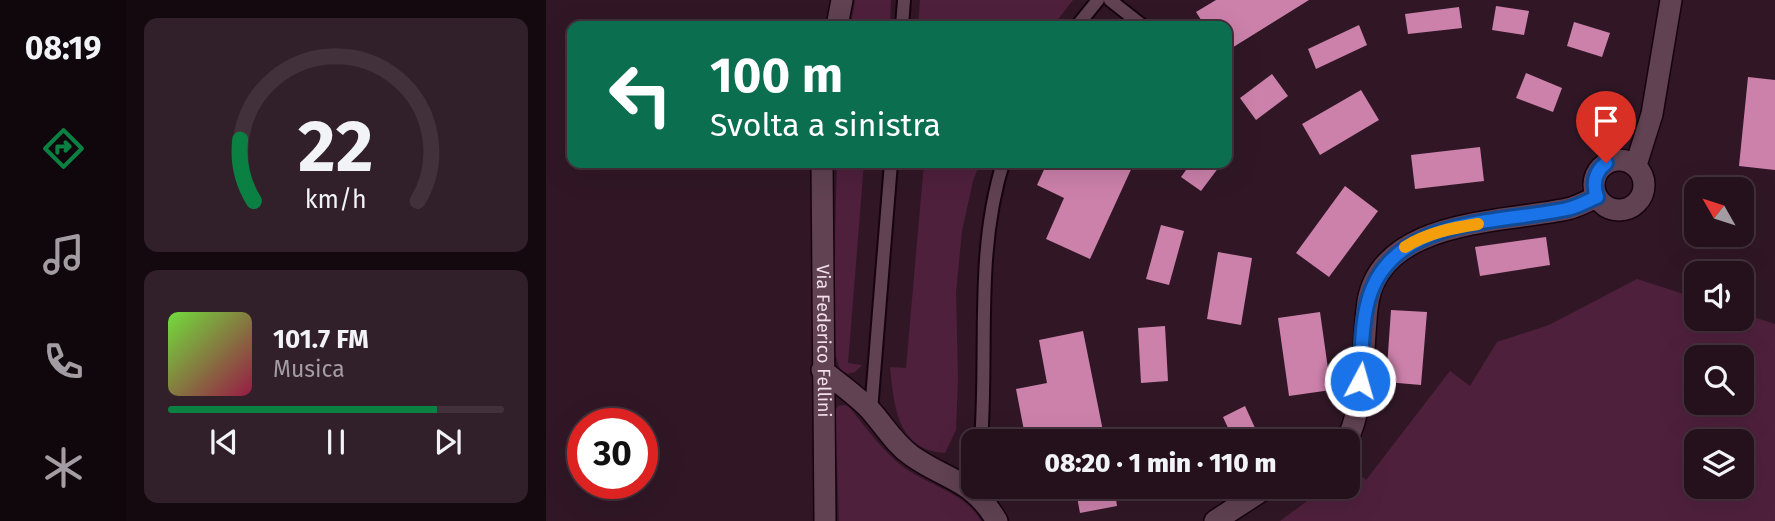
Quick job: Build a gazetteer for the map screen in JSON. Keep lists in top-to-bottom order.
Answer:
{
  "streets": {
    "street": ["Via Federico Fellini"]
  },
  "north": "top left",
  "page": {
    "tabs": "08:19",
    "turn": ["100 m", "Svolta a sinistra"],
    "song": ["101.7 FM", "Musica"],
    "limit": "30",
    "trip": "08:20 · 1 min · 110 m",
    "gauge": ["22", "km/h"]
  }
}
